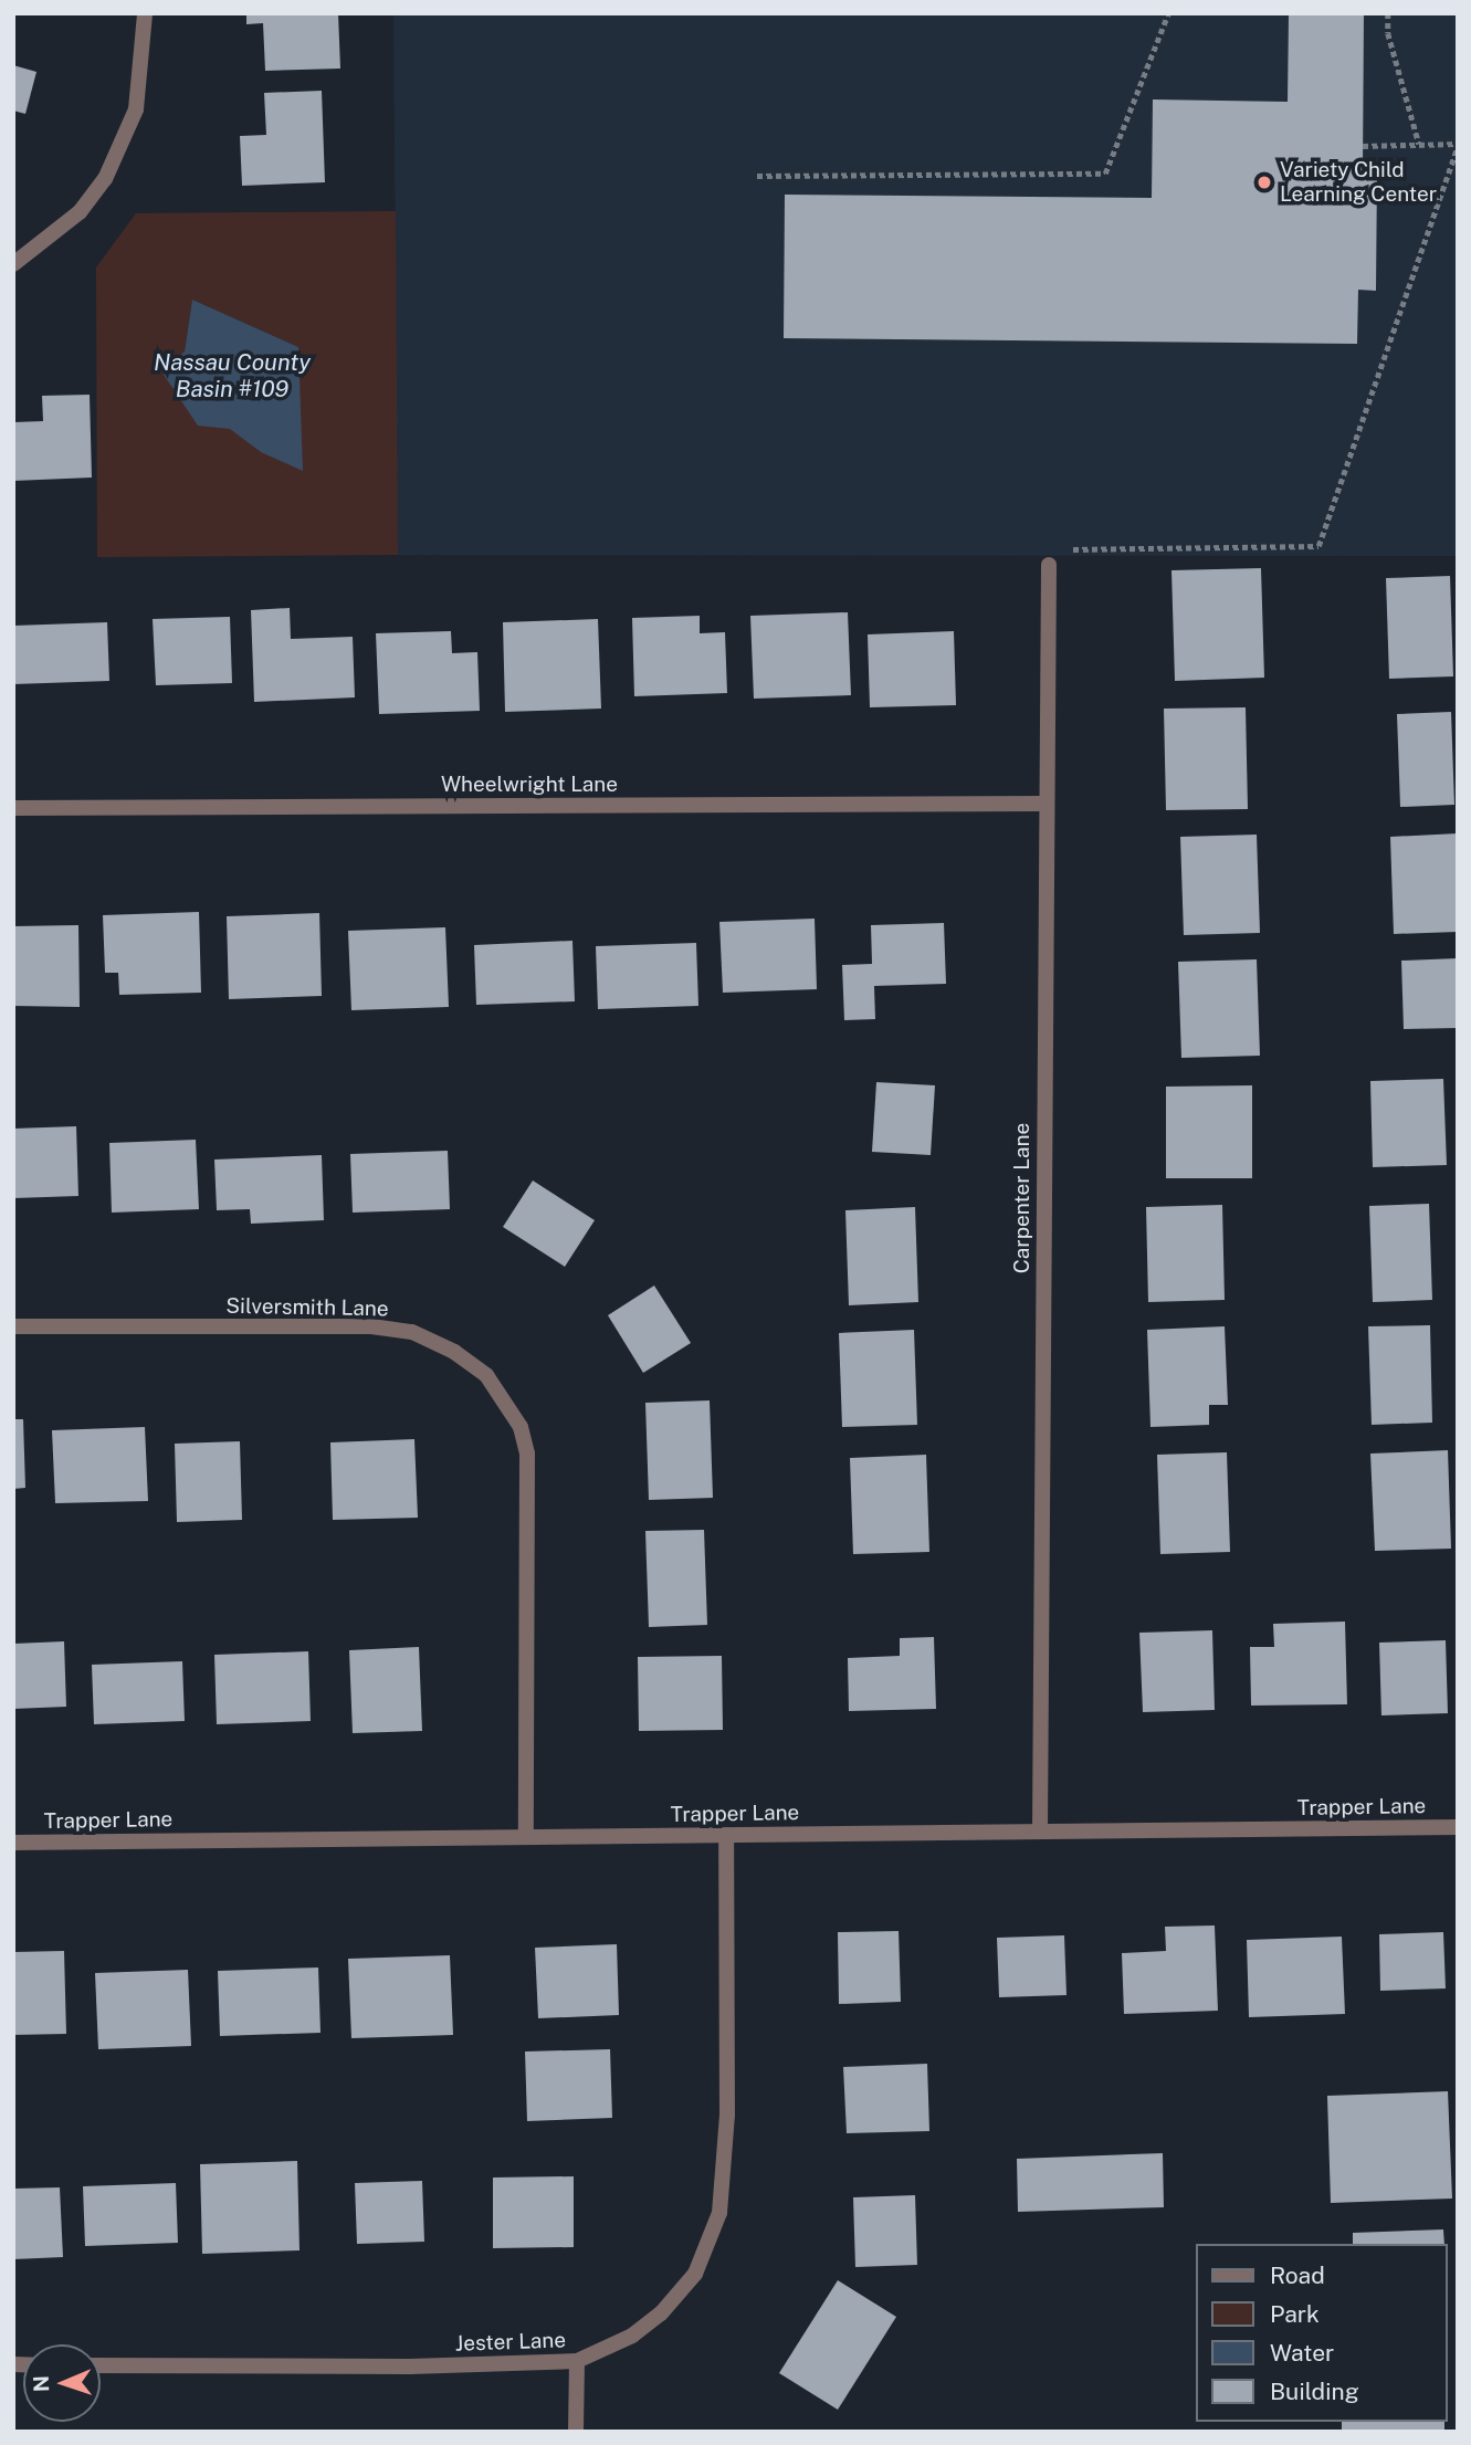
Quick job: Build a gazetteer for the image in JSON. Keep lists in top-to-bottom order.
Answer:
{
  "streets": {
    "street": [
      "Wheelwright Lane",
      "Carpenter Lane",
      "Silversmith Lane",
      "Trapper Lane",
      "Jester Lane"
    ]
  },
  "crossings": [
    ["Wheelwright Lane", "Carpenter Lane"],
    ["Carpenter Lane", "Trapper Lane"],
    ["Silversmith Lane", "Trapper Lane"],
    ["Trapper Lane", "Jester Lane"]
  ],
  "water": ["Nassau County Basin #109"],
  "places": ["Variety Child Learning Center"],
  "legend": [
    "Road",
    "Park",
    "Water",
    "Building"
  ],
  "north": "left"
}
